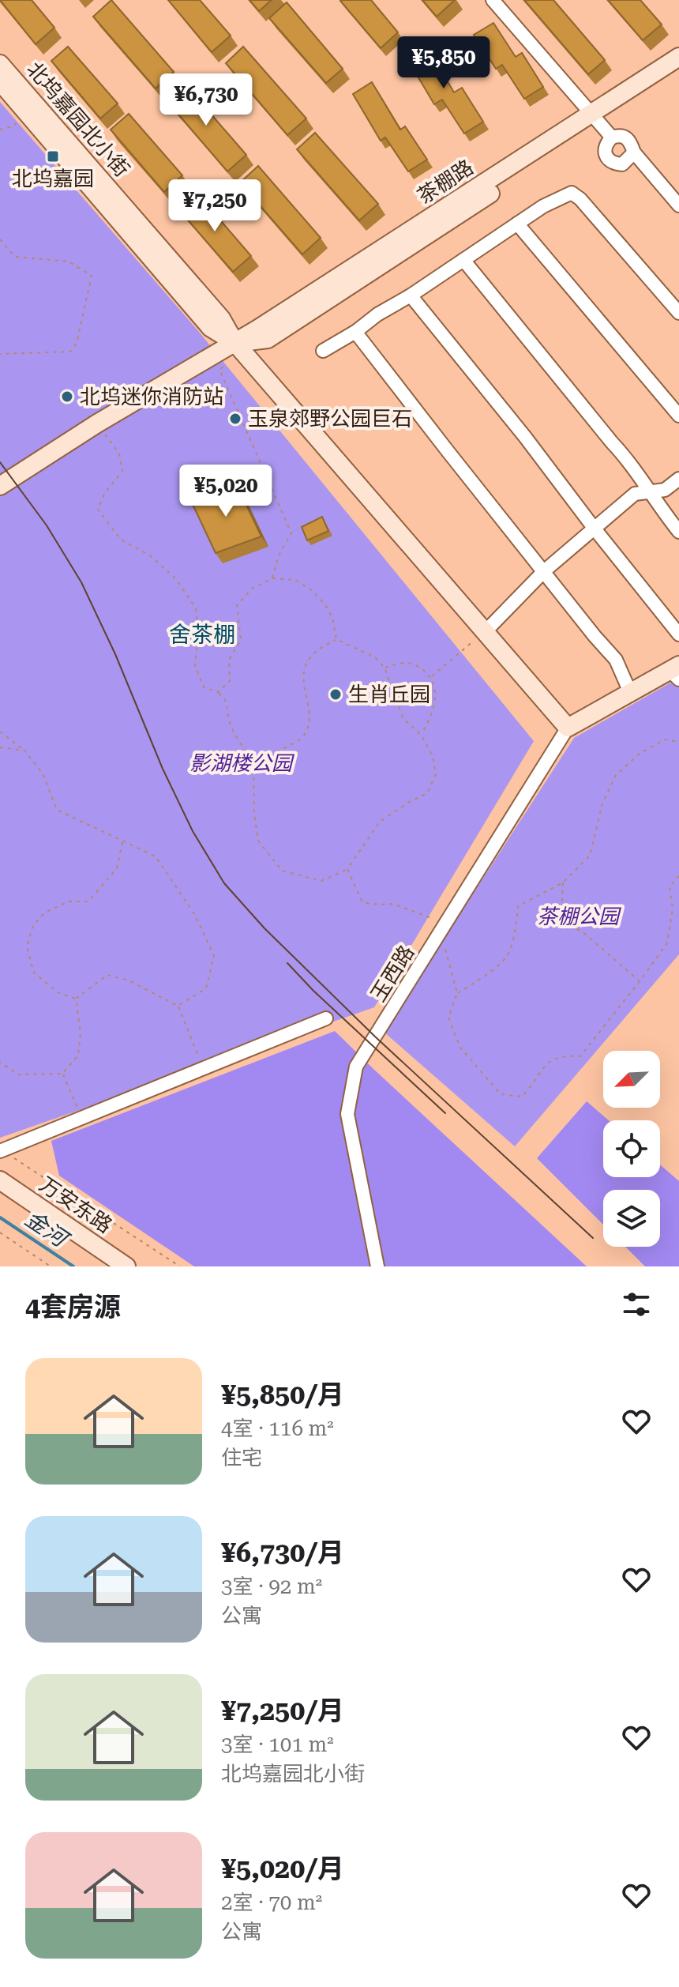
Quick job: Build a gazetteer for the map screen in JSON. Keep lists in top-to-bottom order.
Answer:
{
  "streets": {
    "street": [
      "北坞嘉园北小街",
      "茶棚路",
      "玉西路",
      "万安东路"
    ]
  },
  "crossings": [
    ["北坞嘉园北小街", "茶棚路"]
  ],
  "districts": ["舍茶棚"],
  "water": ["金河"],
  "parks": ["影湖楼公园", "茶棚公园"],
  "places": {
    "transit": ["北坞嘉园"],
    "other": ["北坞迷你消防站", "玉泉郊野公园巨石", "生肖丘园"]
  },
  "north": "bottom left",
  "page": {
    "price": [
      "¥5,850",
      "¥6,730",
      "¥7,250",
      "¥5,020"
    ],
    "heading": "4套房源",
    "list": [
      {
        "name": "¥5,850/月",
        "note": "4室 · 116 m² · 住宅"
      },
      {
        "name": "¥6,730/月",
        "note": "3室 · 92 m² · 公寓"
      },
      {
        "name": "¥7,250/月",
        "note": "3室 · 101 m² · 北坞嘉园北小街"
      },
      {
        "name": "¥5,020/月",
        "note": "2室 · 70 m² · 公寓"
      }
    ]
  }
}
